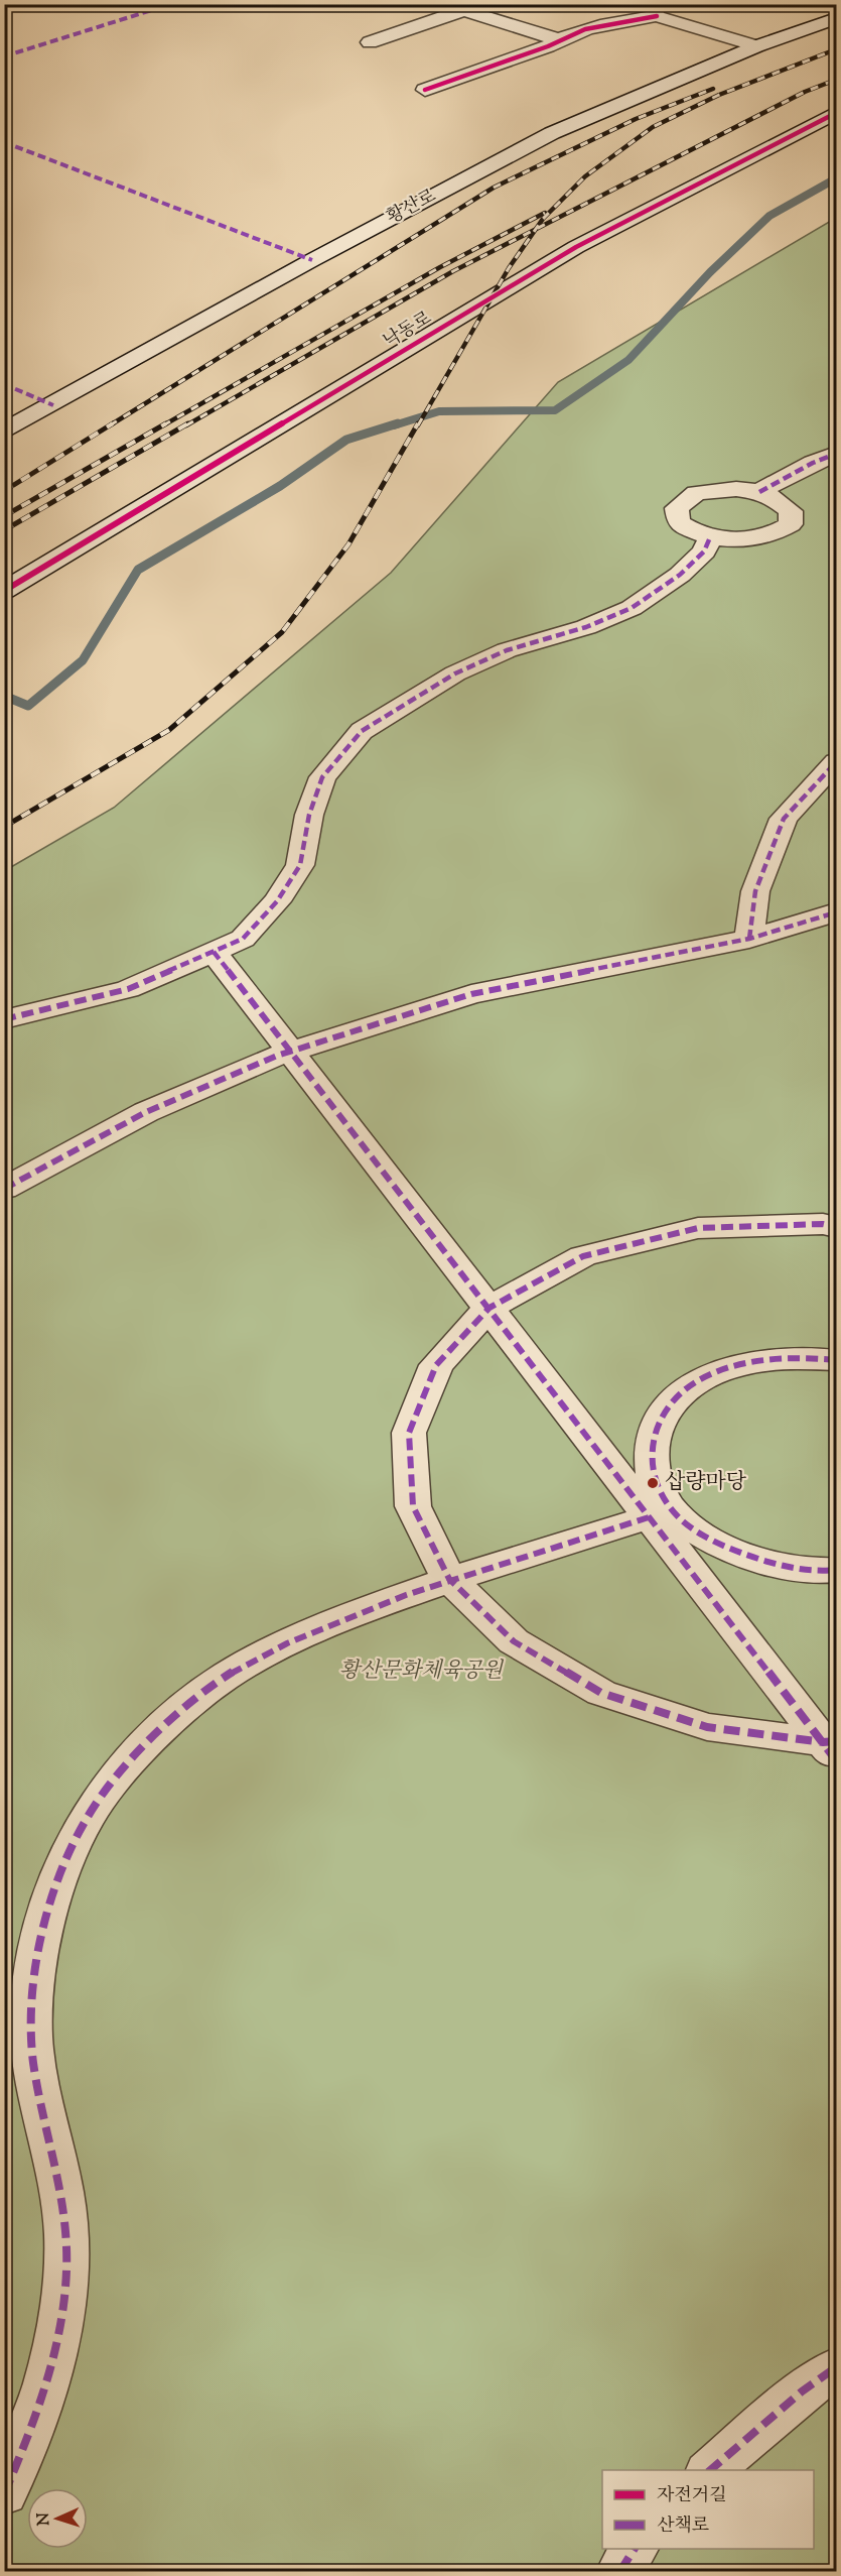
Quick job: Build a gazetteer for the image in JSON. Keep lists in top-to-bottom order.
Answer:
{
  "streets": {
    "street": ["황산로", "낙동로"]
  },
  "parks": ["황산문화체육공원"],
  "places": ["삽량마당"],
  "legend": ["자전거길", "산책로"],
  "north": "left"
}
